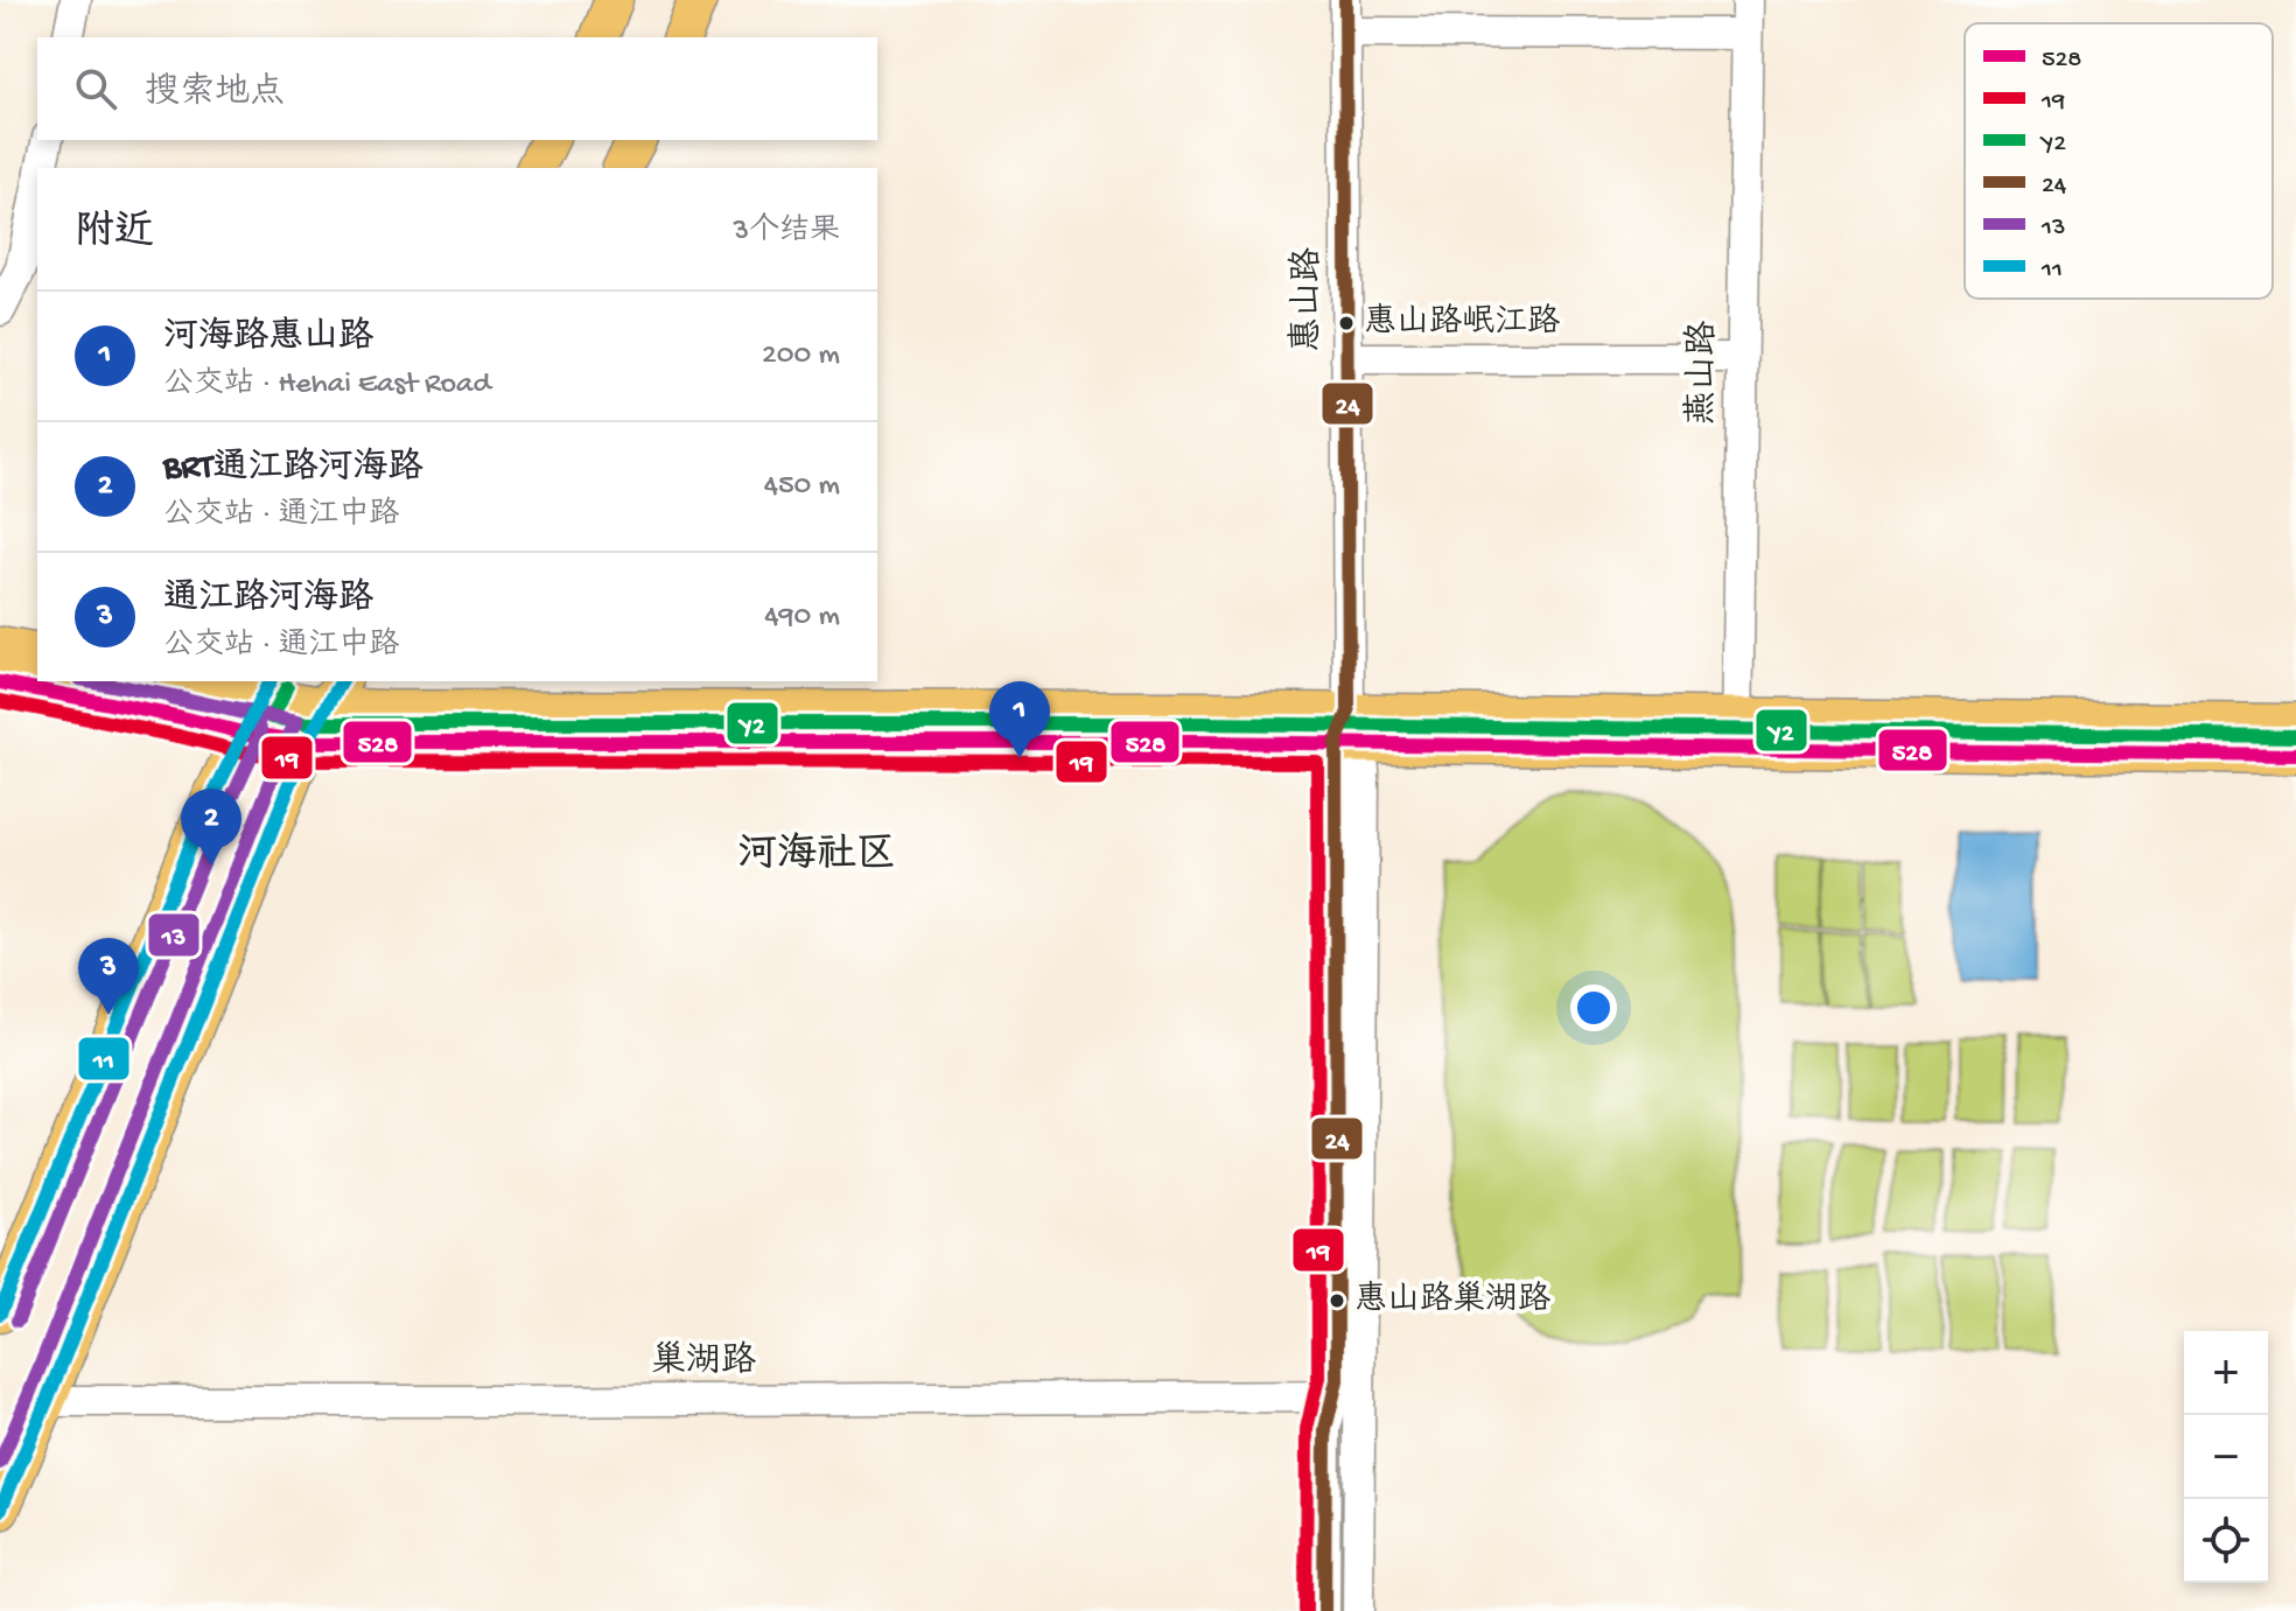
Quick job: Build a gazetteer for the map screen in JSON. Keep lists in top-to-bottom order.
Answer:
{
  "streets": {
    "street": ["惠山路", "燕山路", "巢湖路"]
  },
  "crossings": [
    ["惠山路", "巢湖路"]
  ],
  "districts": ["河海社区"],
  "places": ["惠山路岷江路", "惠山路巢湖路"],
  "lines": [
    "transit line 24",
    "transit line 13",
    "transit line 11",
    "transit line 528",
    "transit line Y2",
    "transit line 19"
  ],
  "legend": [
    "528",
    "19",
    "Y2",
    "24",
    "13",
    "11"
  ],
  "page": {
    "search": "搜索地点",
    "heading": ["附近", "3个结果"],
    "list": [
      {
        "mark": "1",
        "name": "河海路惠山路",
        "note": "公交站 · Hehai East Road",
        "value": "200 m"
      },
      {
        "mark": "2",
        "name": "BRT通江路河海路",
        "note": "公交站 · 通江中路",
        "value": "450 m"
      },
      {
        "mark": "3",
        "name": "通江路河海路",
        "note": "公交站 · 通江中路",
        "value": "490 m"
      }
    ],
    "pins": ["1", "2", "3"],
    "map_buttons": ["+", "−"]
  }
}
